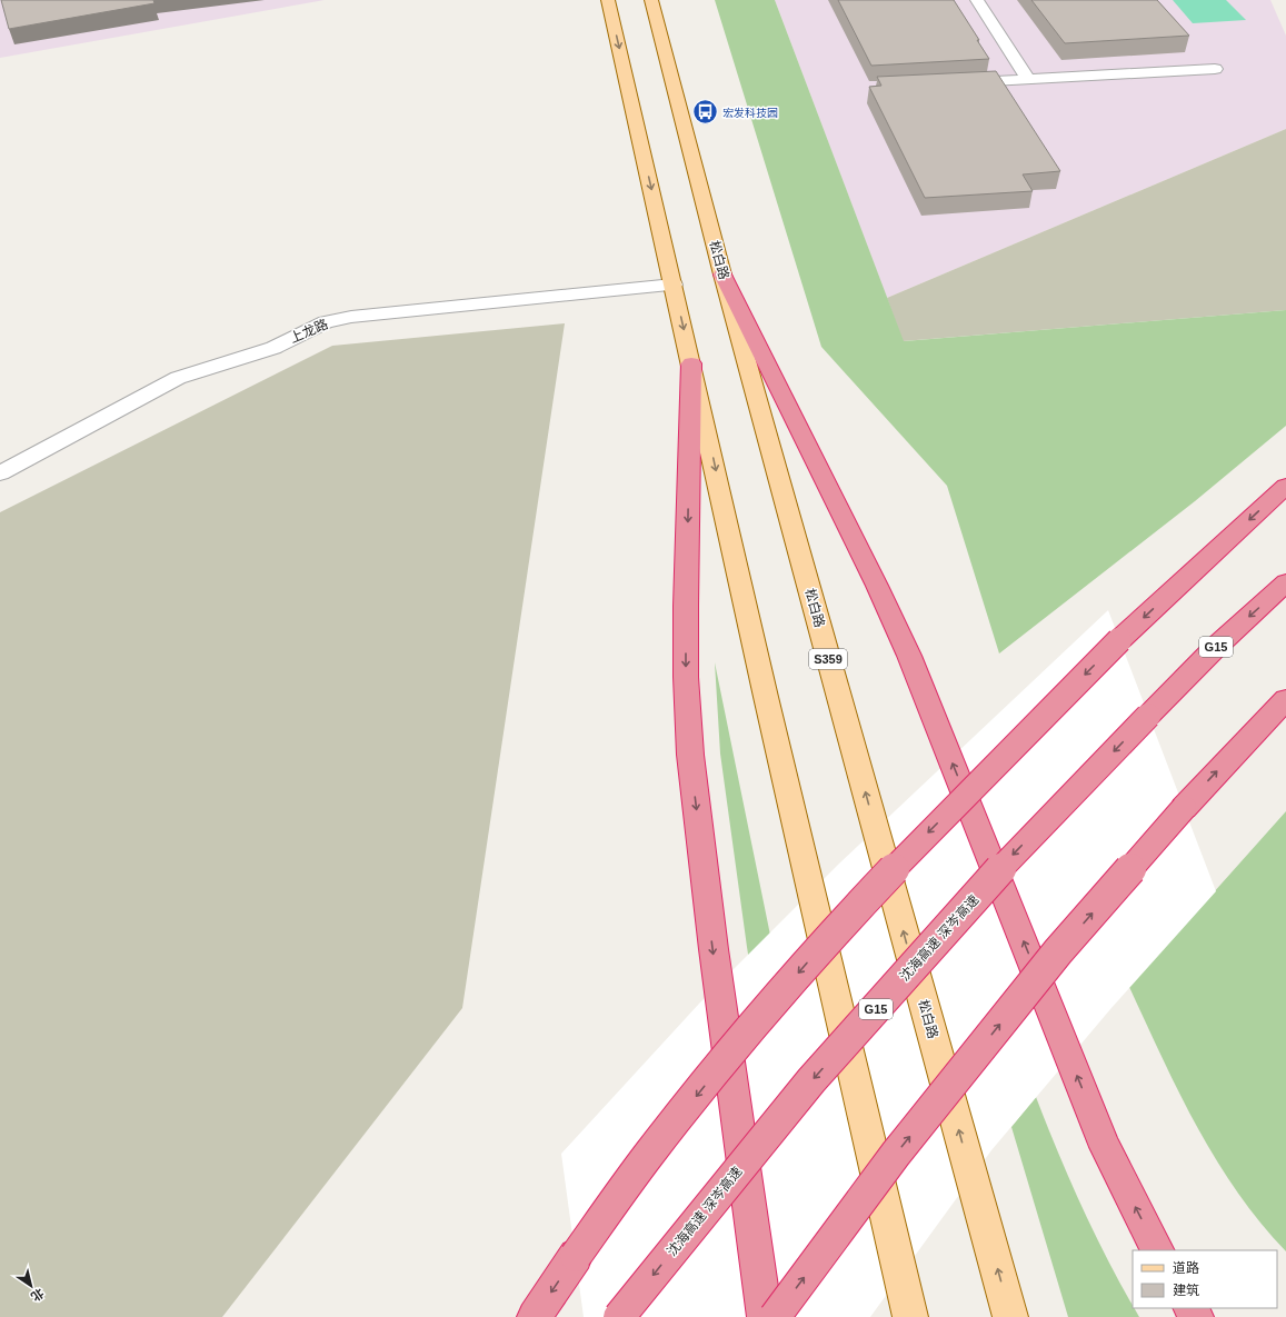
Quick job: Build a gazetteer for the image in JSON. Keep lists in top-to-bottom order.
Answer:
{
  "streets": {
    "highway": ["G15", "沈海高速 深岑高速"],
    "main road": ["松白路", "S359"],
    "street": ["上龙路"]
  },
  "places": {
    "bus stop": ["宏发科技园"]
  },
  "legend": ["道路", "建筑"],
  "north": "bottom right"
}
